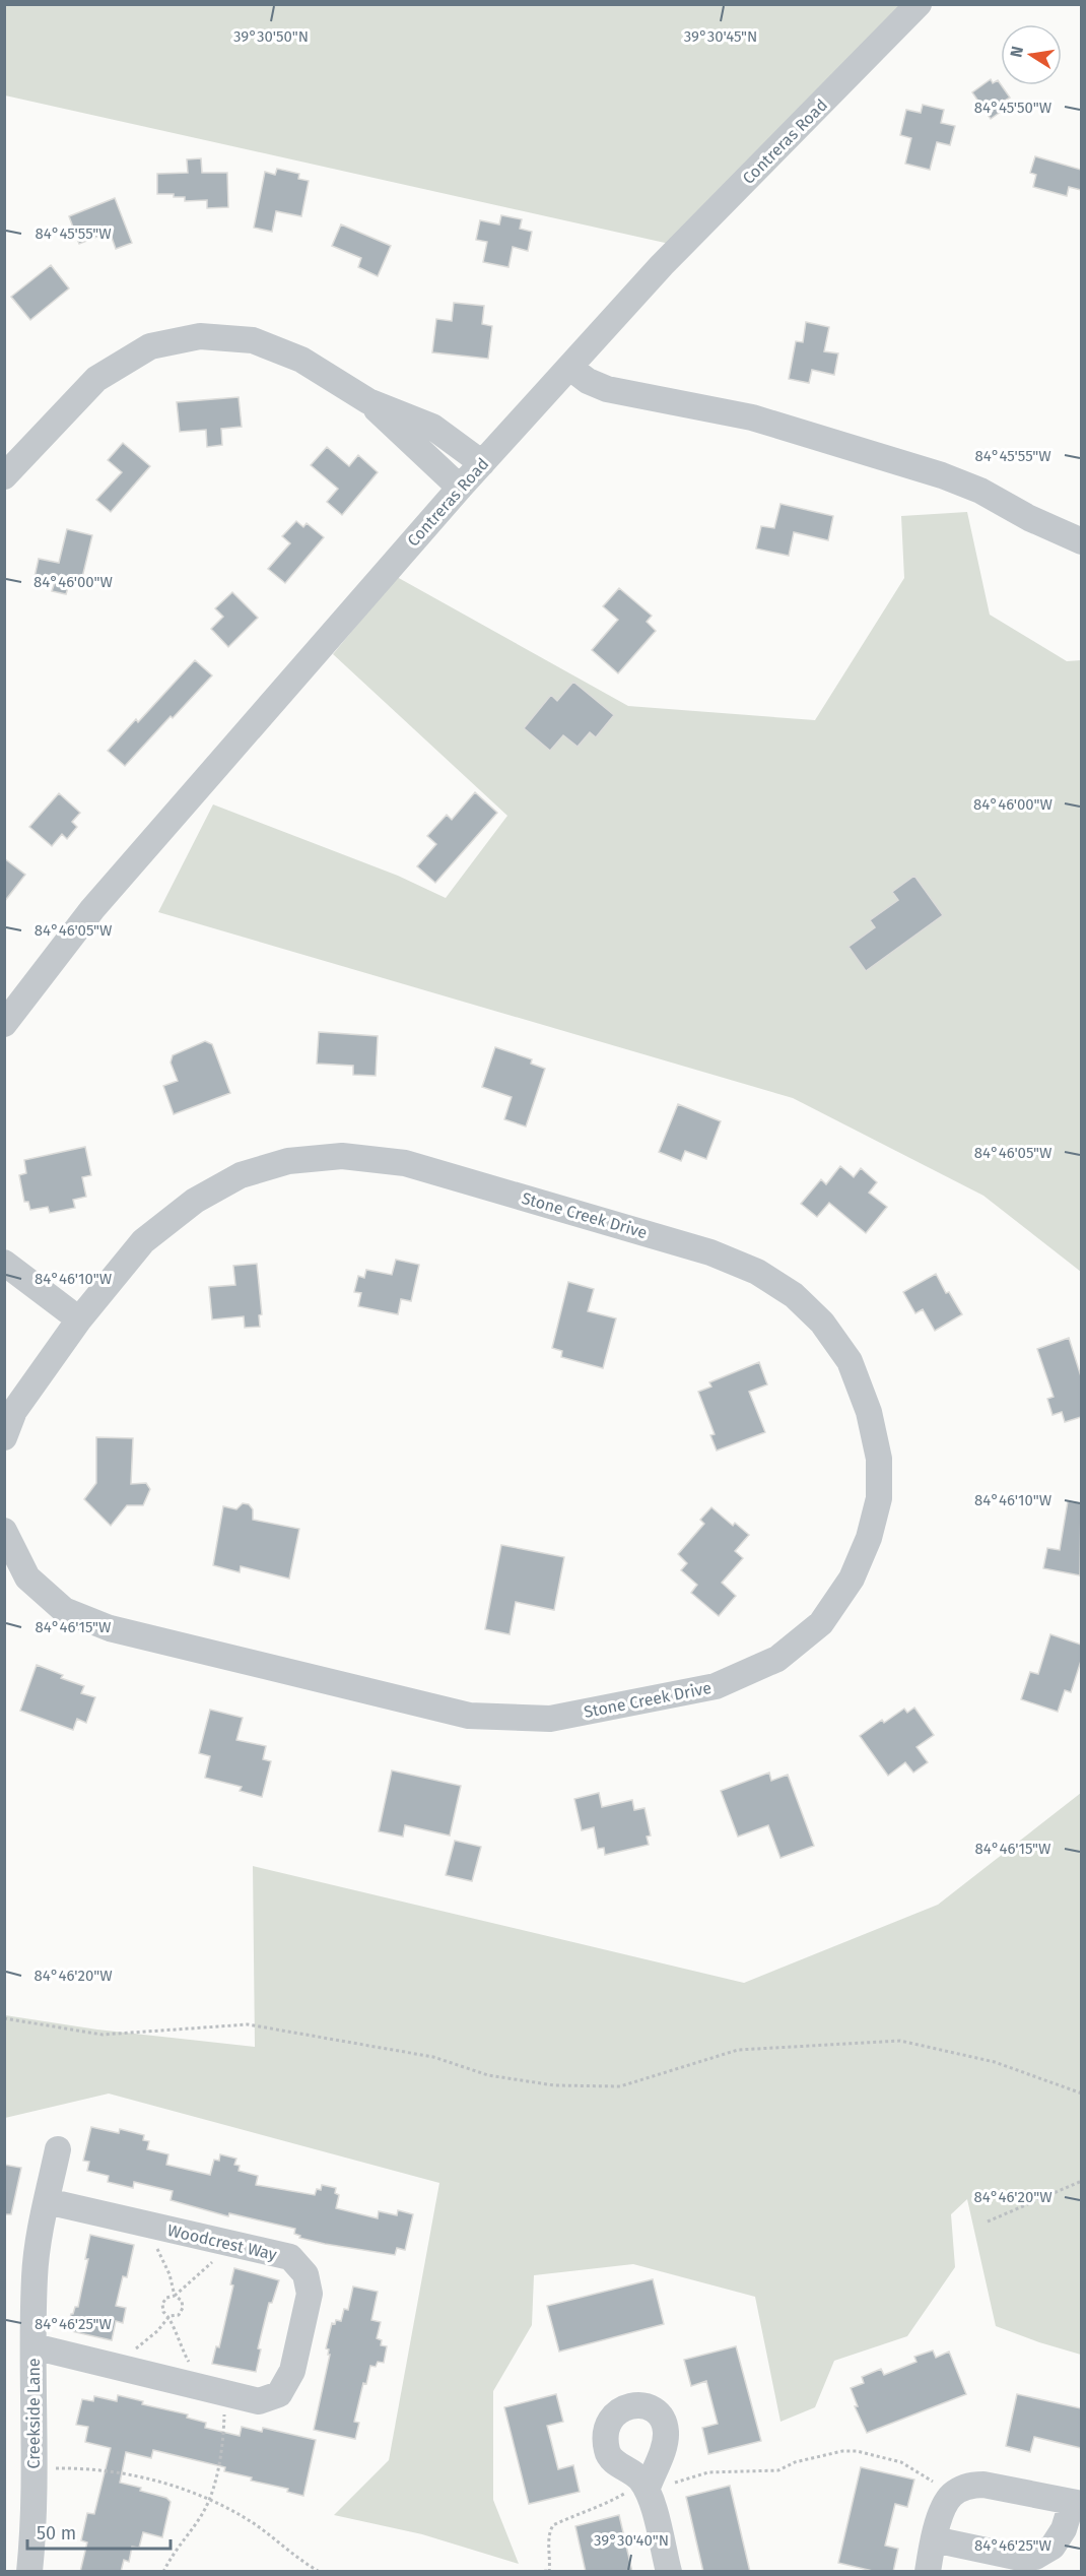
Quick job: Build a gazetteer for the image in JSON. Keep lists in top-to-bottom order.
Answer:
{
  "streets": {
    "street": [
      "Contreras Road",
      "Stone Creek Drive",
      "Woodcrest Way",
      "Creekside Lane"
    ]
  },
  "crossings": [
    ["Woodcrest Way", "Creekside Lane"]
  ],
  "scale_bar": "50 m",
  "north": "left",
  "coordinates": [
    "39°30'50\"N",
    "39°30'45\"N",
    "84°45'50\"W",
    "84°45'55\"W",
    "84°46'00\"W",
    "84°46'05\"W",
    "84°46'10\"W",
    "84°46'15\"W",
    "84°46'20\"W",
    "84°46'25\"W",
    "39°30'40\"N"
  ]
}
